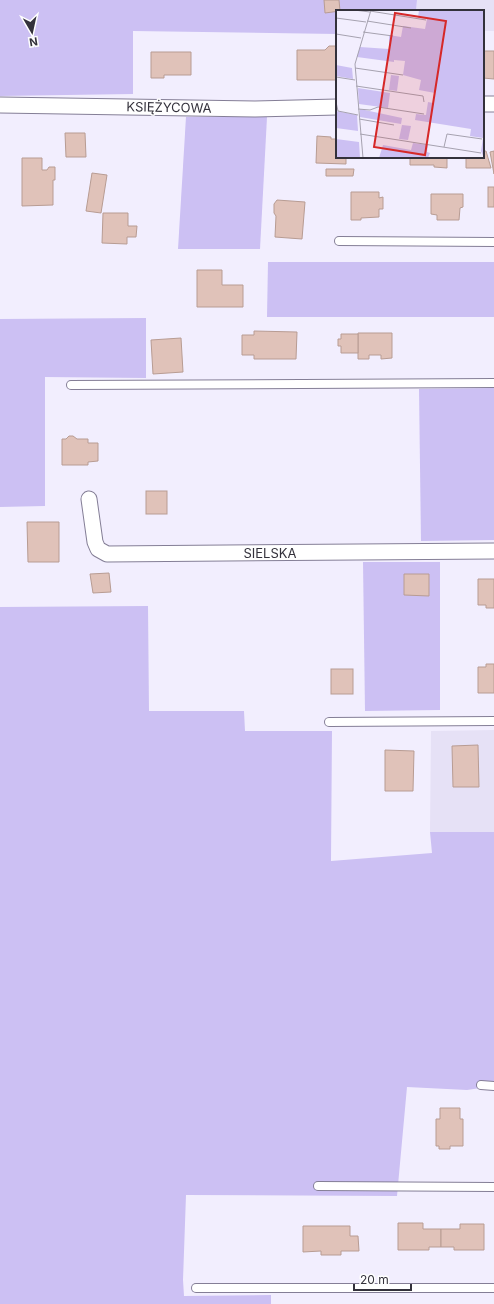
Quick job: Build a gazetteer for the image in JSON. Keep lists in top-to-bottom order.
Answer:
{
  "streets": {
    "street": ["KSIĘŻYCOWA", "SIELSKA"]
  },
  "scale_bar": "20 m",
  "north": "bottom"
}
